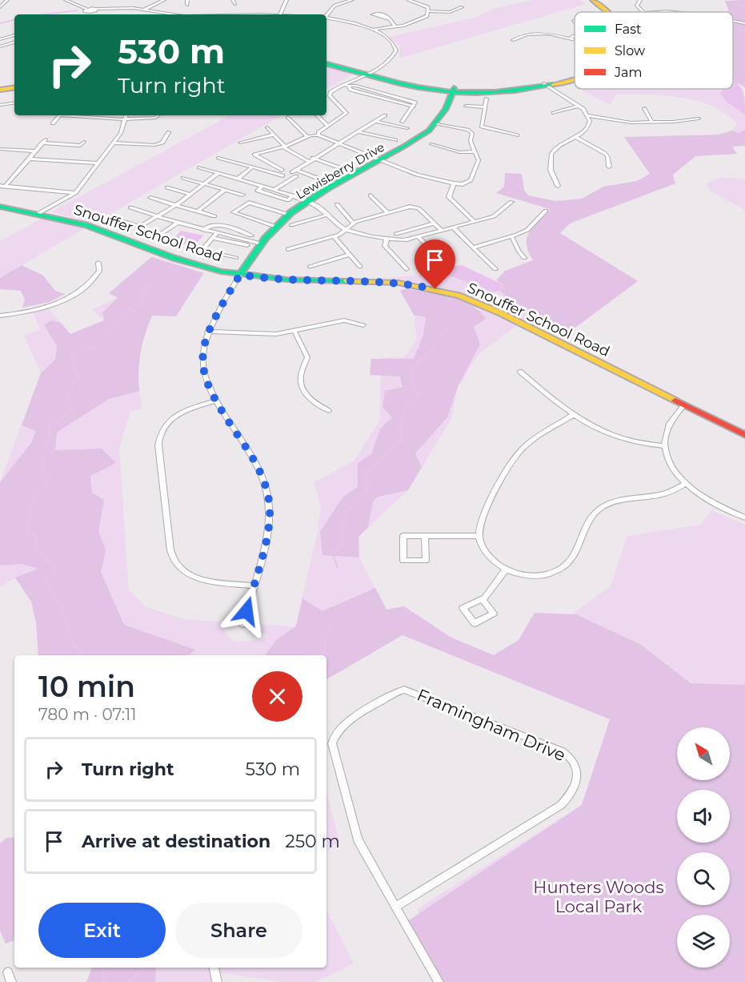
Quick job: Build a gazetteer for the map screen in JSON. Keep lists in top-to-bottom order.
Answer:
{
  "streets": {
    "street": ["Lewisberry Drive", "Snouffer School Road", "Framingham Drive"]
  },
  "crossings": [
    ["Lewisberry Drive", "Snouffer School Road"]
  ],
  "parks": ["Hunters Woods Local Park"],
  "legend": ["Fast", "Slow", "Jam"],
  "north": "top left",
  "page": {
    "turn": ["530 m", "Turn right"],
    "heading": ["10 min", "780 m · 07:11"],
    "list": [
      {
        "name": "Turn right",
        "value": "530 m"
      },
      {
        "name": "Arrive at destination",
        "value": "250 m"
      }
    ],
    "buttons": ["Exit", "Share"]
  }
}
